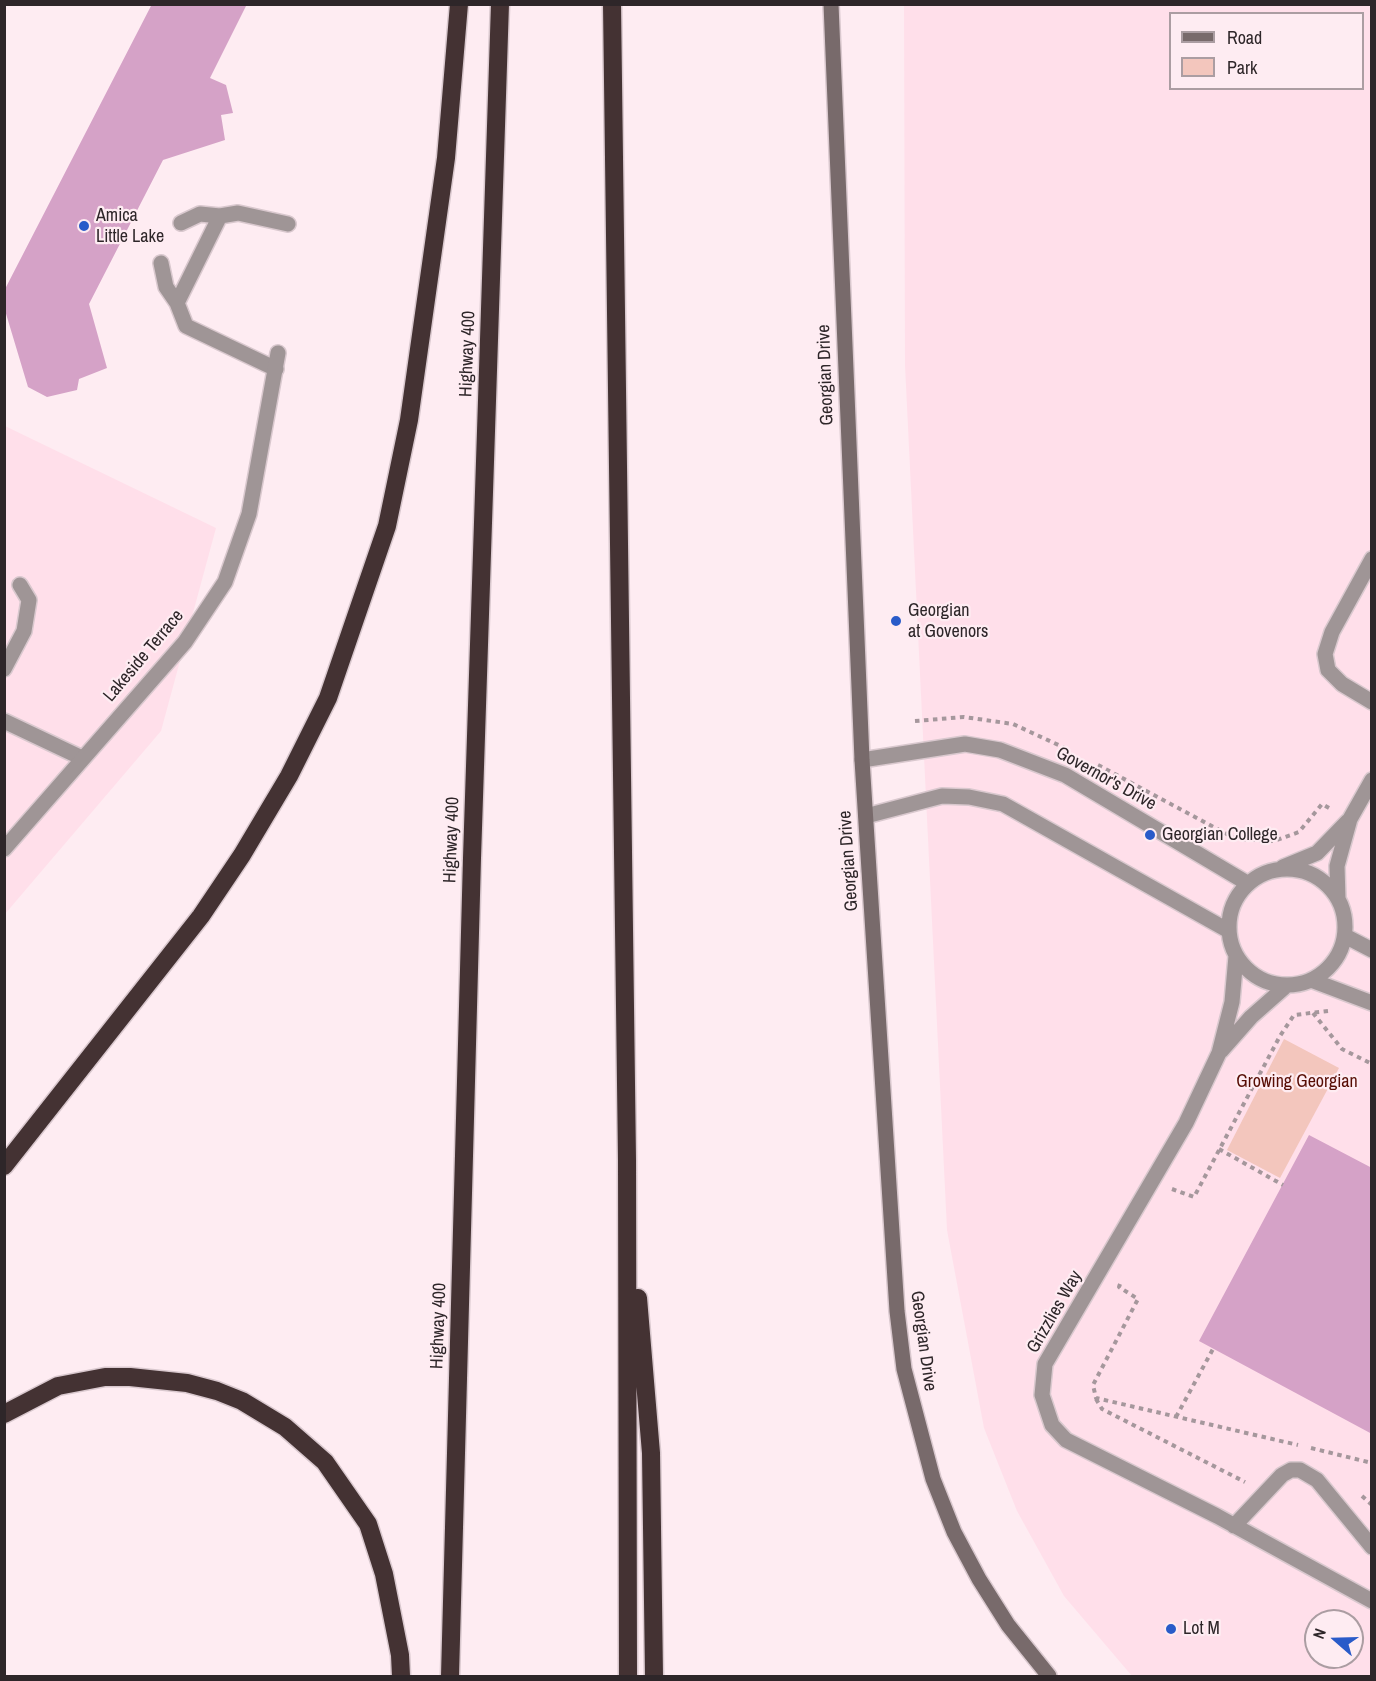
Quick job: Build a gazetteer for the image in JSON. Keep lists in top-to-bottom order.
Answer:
{
  "streets": {
    "highway": ["Highway 400"],
    "main road": ["Georgian Drive"],
    "street": ["Lakeside Terrace", "Governor's Drive", "Grizzlies Way"]
  },
  "crossings": [
    ["Georgian Drive", "Governor's Drive"],
    ["Governor's Drive", "Grizzlies Way"]
  ],
  "parks": ["Growing Georgian"],
  "places": [
    "Amica Little Lake",
    "Georgian at Govenors",
    "Georgian College",
    "Lot M"
  ],
  "legend": ["Road", "Park"],
  "north": "left"
}
